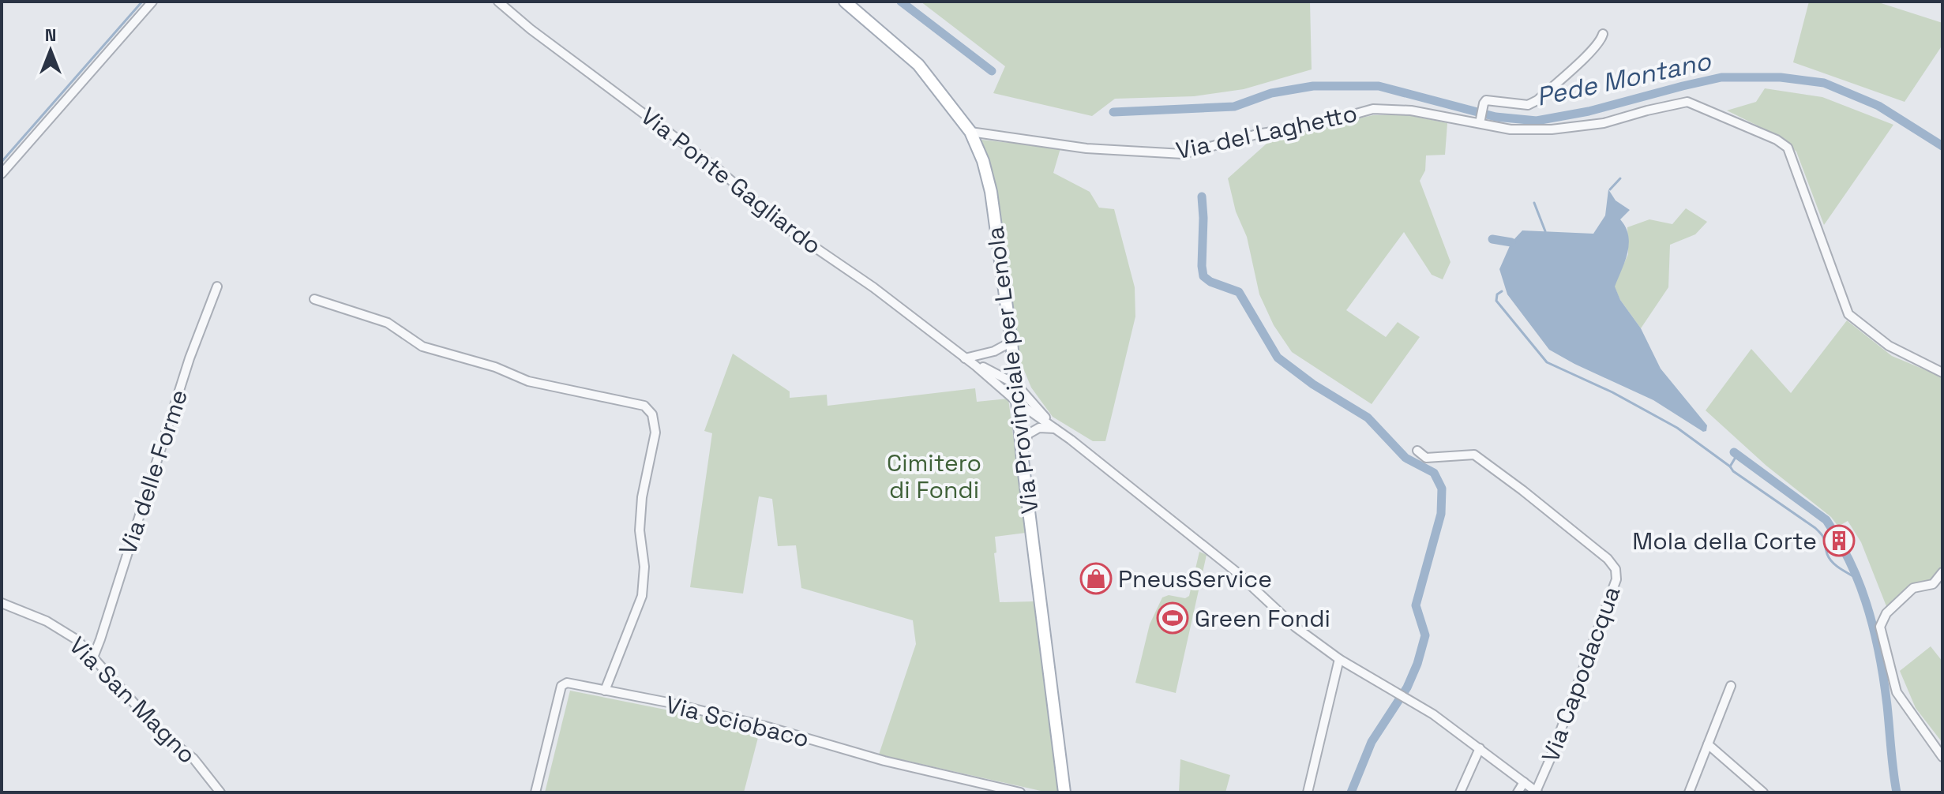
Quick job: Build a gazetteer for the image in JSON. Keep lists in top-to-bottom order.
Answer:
{
  "streets": {
    "main road": ["Via Provinciale per Lenola"],
    "street": [
      "Via del Laghetto",
      "Via Ponte Gagliardo",
      "Via delle Forme",
      "Via Capodacqua",
      "Via San Magno",
      "Via Sciobaco"
    ]
  },
  "crossings": [
    ["Via del Laghetto", "Via Provinciale per Lenola"],
    ["Via Ponte Gagliardo", "Via Provinciale per Lenola"],
    ["Via Ponte Gagliardo", "Via Capodacqua"],
    ["Via delle Forme", "Via San Magno"]
  ],
  "water": ["Pede Montano"],
  "parks": ["Cimitero di Fondi"],
  "places": {
    "building": ["Mola della Corte"],
    "shop": ["PneusService"],
    "sports": ["Green Fondi"]
  },
  "north": "top"
}
